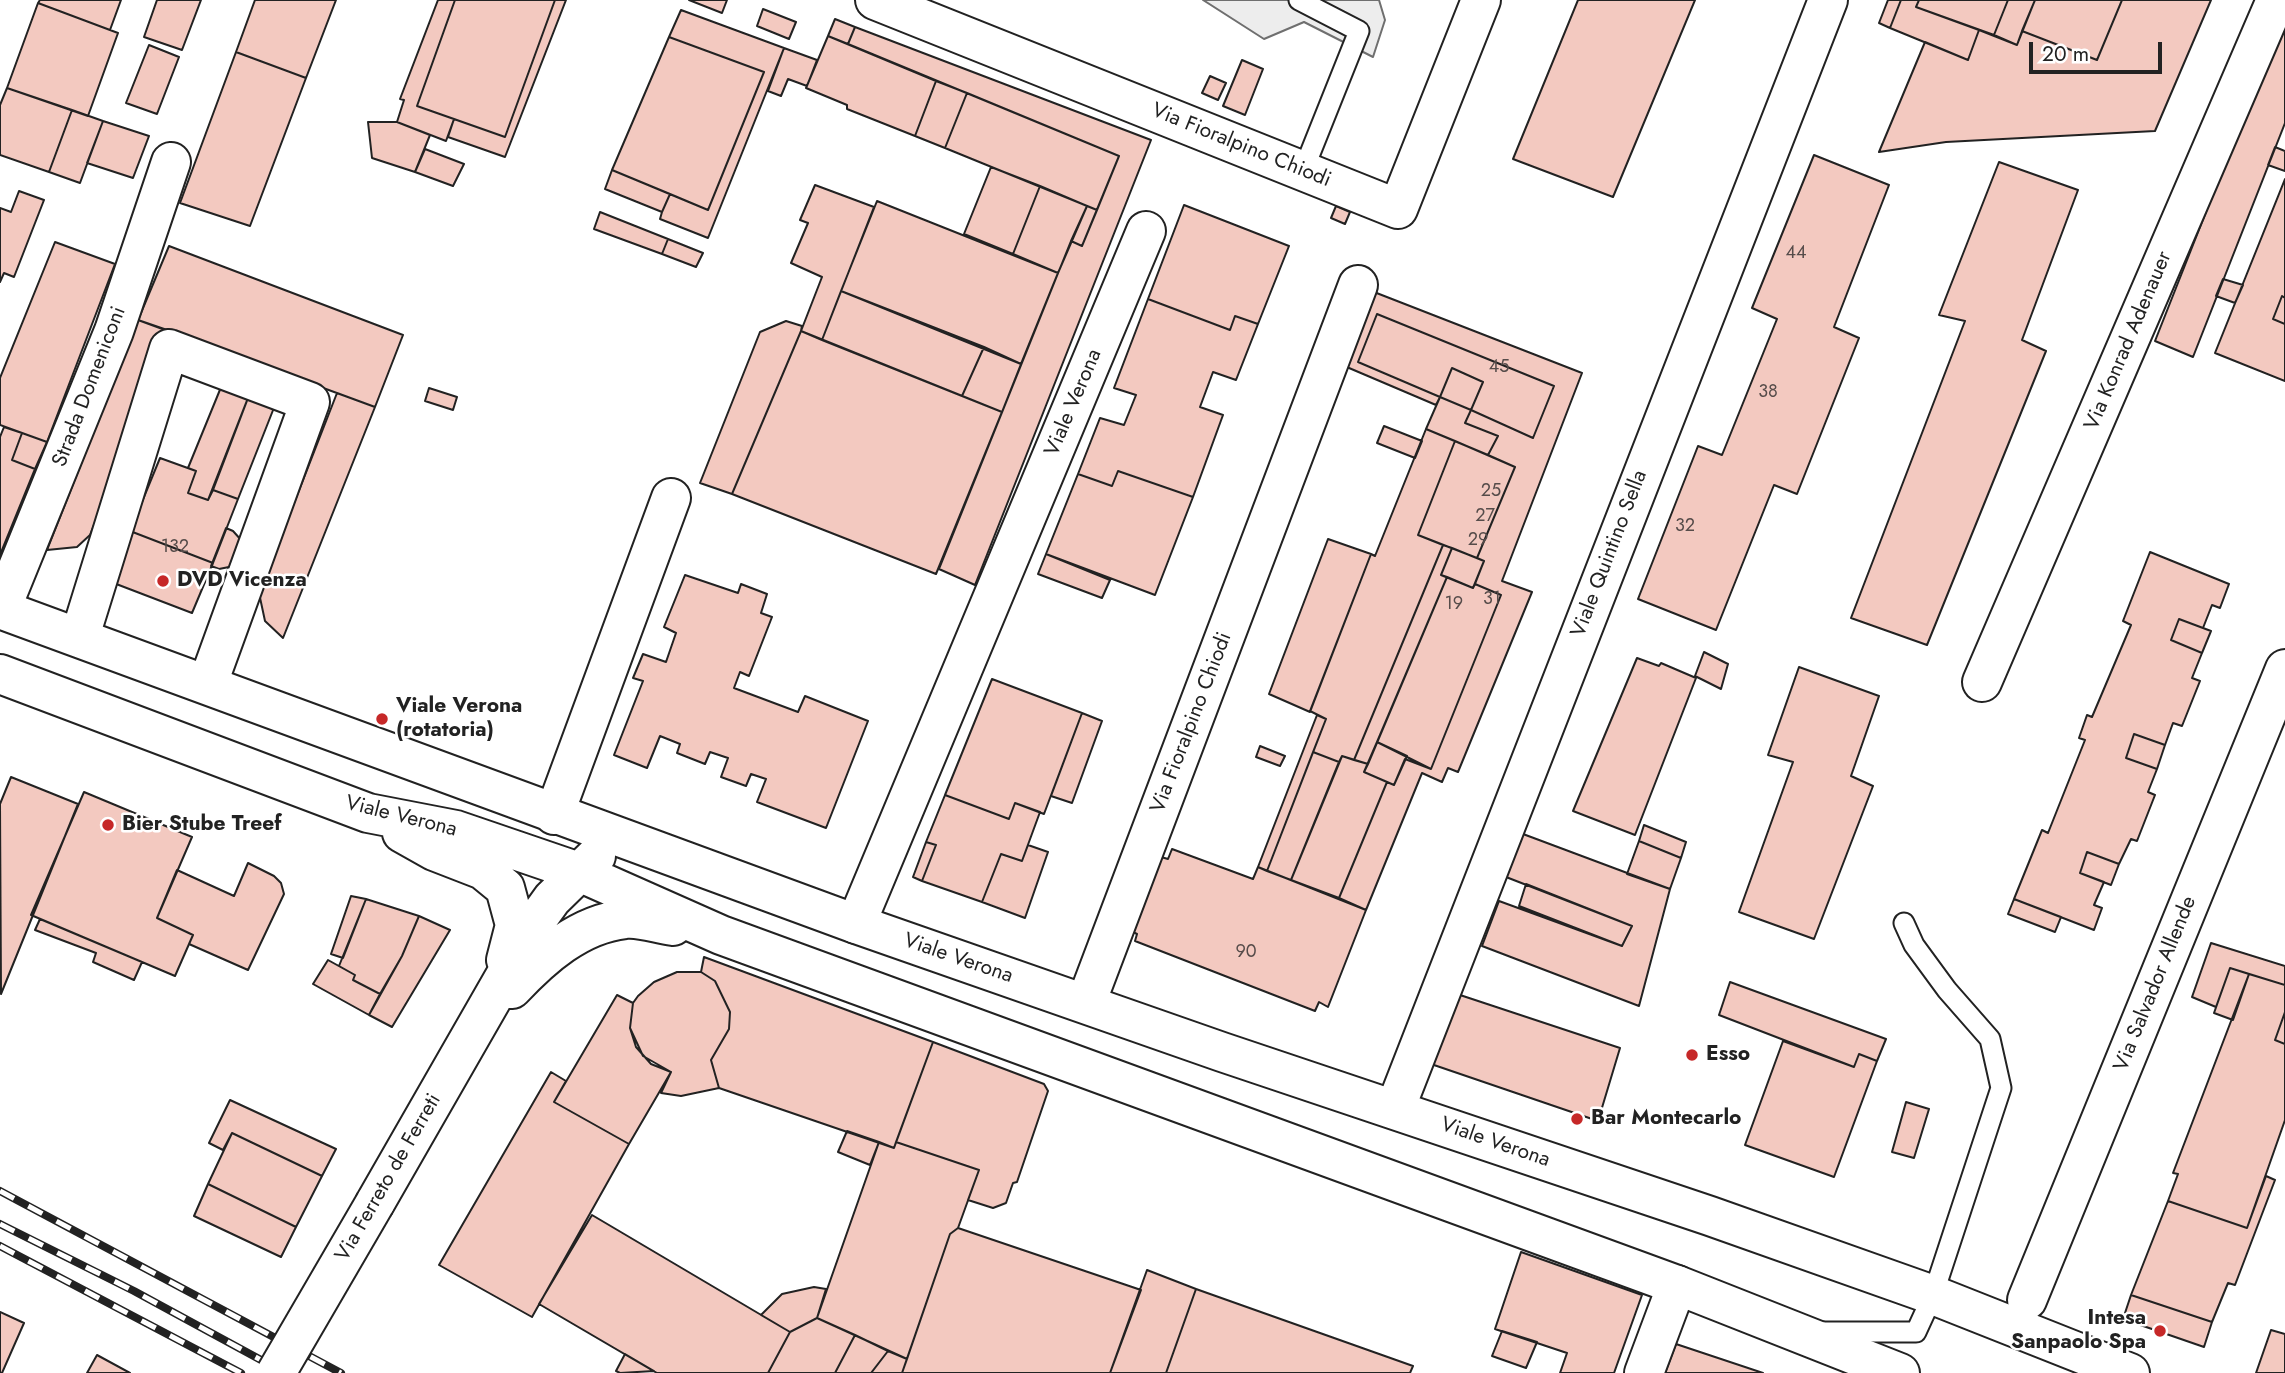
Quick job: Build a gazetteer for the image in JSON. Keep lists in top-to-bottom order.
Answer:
{
  "streets": {
    "street": [
      "Via Fioralpino Chiodi",
      "Via Konrad Adenauer",
      "Strada Domeniconi",
      "Viale Verona",
      "Viale Quintino Sella",
      "Via Salvador Allende",
      "Via Ferreto de Ferreti"
    ]
  },
  "crossings": [
    ["Via Fioralpino Chiodi", "Viale Verona"],
    ["Strada Domeniconi", "Viale Verona"],
    ["Viale Verona", "Viale Quintino Sella"],
    ["Viale Verona", "Via Ferreto de Ferreti"]
  ],
  "places": [
    "DVD Vicenza",
    "Viale Verona (rotatoria)",
    "Bier Stube Treef",
    "Esso",
    "Bar Montecarlo",
    "Intesa Sanpaolo Spa"
  ],
  "house_numbers": [
    "44",
    "45",
    "38",
    "25",
    "27",
    "32",
    "29",
    "132",
    "31",
    "19",
    "90"
  ],
  "scale_bar": "20 m"
}
